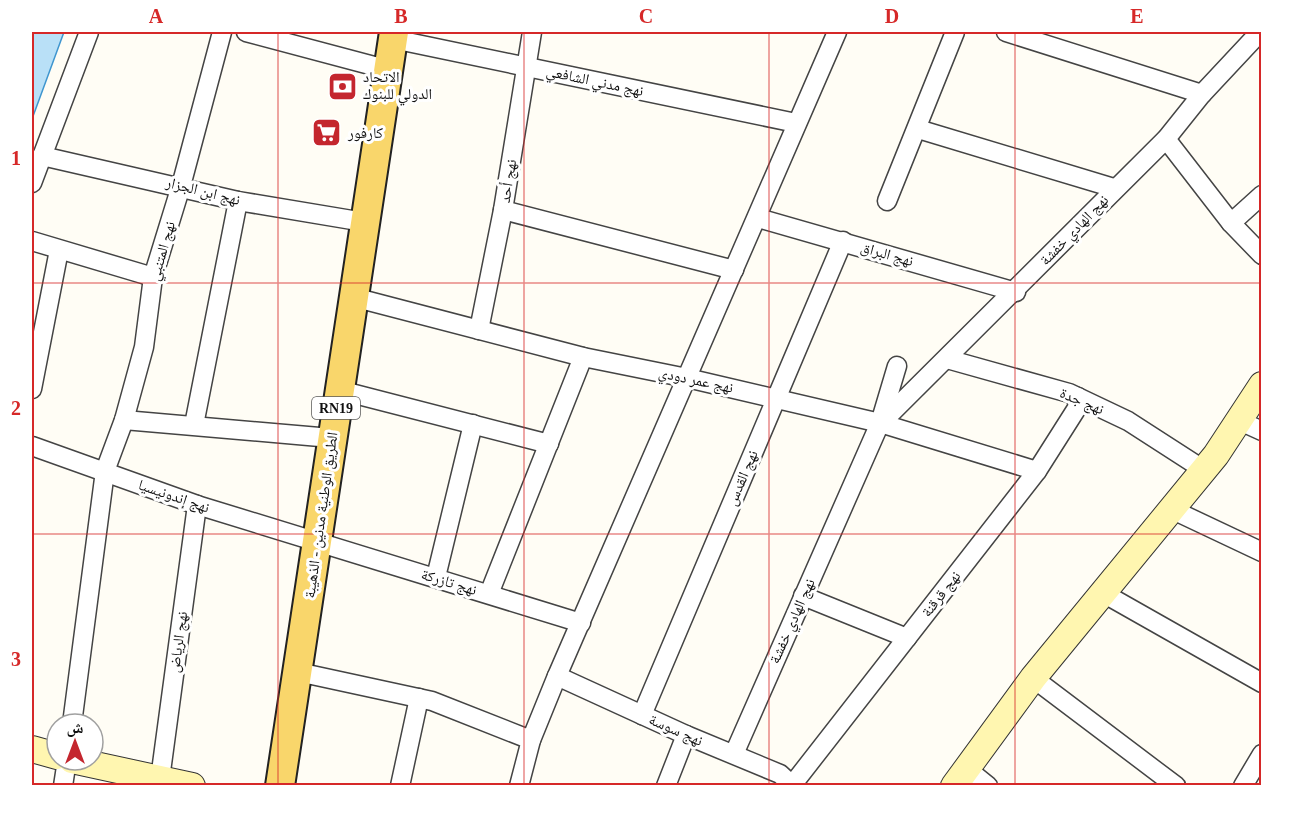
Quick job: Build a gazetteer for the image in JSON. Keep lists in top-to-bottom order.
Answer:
{
  "streets": {
    "main road": ["RN19", "الطريق الوطنية مدنين - الذهيبة"],
    "street": [
      "نهج مدني الشافعي",
      "نهج أحد",
      "نهج ابن الجزار",
      "نهج الهادي خفشة",
      "نهج المتنبي",
      "نهج البراق",
      "نهج عمر دودي",
      "نهج جدة",
      "نهج القدس",
      "نهج إندونيسيا",
      "نهج تازركة",
      "نهج قرقنة",
      "نهج الرياض",
      "نهج سوسة"
    ]
  },
  "crossings": [
    ["نهج مدني الشافعي", "نهج أحد"],
    ["نهج مدني الشافعي", "الطريق الوطنية مدنين - الذهيبة"],
    ["نهج أحد", "نهج عمر دودي"],
    ["نهج ابن الجزار", "نهج المتنبي"],
    ["نهج ابن الجزار", "الطريق الوطنية مدنين - الذهيبة"],
    ["نهج الهادي خفشة", "نهج البراق"],
    ["نهج الهادي خفشة", "نهج عمر دودي"],
    ["نهج الهادي خفشة", "نهج جدة"],
    ["نهج الهادي خفشة", "نهج سوسة"],
    ["نهج المتنبي", "نهج إندونيسيا"],
    ["نهج البراق", "نهج القدس"],
    ["نهج عمر دودي", "نهج القدس"],
    ["نهج عمر دودي", "الطريق الوطنية مدنين - الذهيبة"],
    ["نهج عمر دودي", "نهج قرقنة"],
    ["نهج جدة", "نهج قرقنة"],
    ["نهج القدس", "نهج سوسة"],
    ["نهج إندونيسيا", "الطريق الوطنية مدنين - الذهيبة"],
    ["نهج إندونيسيا", "نهج تازركة"],
    ["نهج إندونيسيا", "نهج الرياض"],
    ["الطريق الوطنية مدنين - الذهيبة", "نهج تازركة"],
    ["نهج قرقنة", "نهج سوسة"]
  ],
  "places": {
    "bank": ["الاتحاد الدولي للبنوك"],
    "supermarket": ["كارفور"]
  },
  "north": "top",
  "grid": {
    "columns": [
      "A",
      "B",
      "C",
      "D",
      "E"
    ],
    "rows": ["1", "2", "3"]
  }
}
